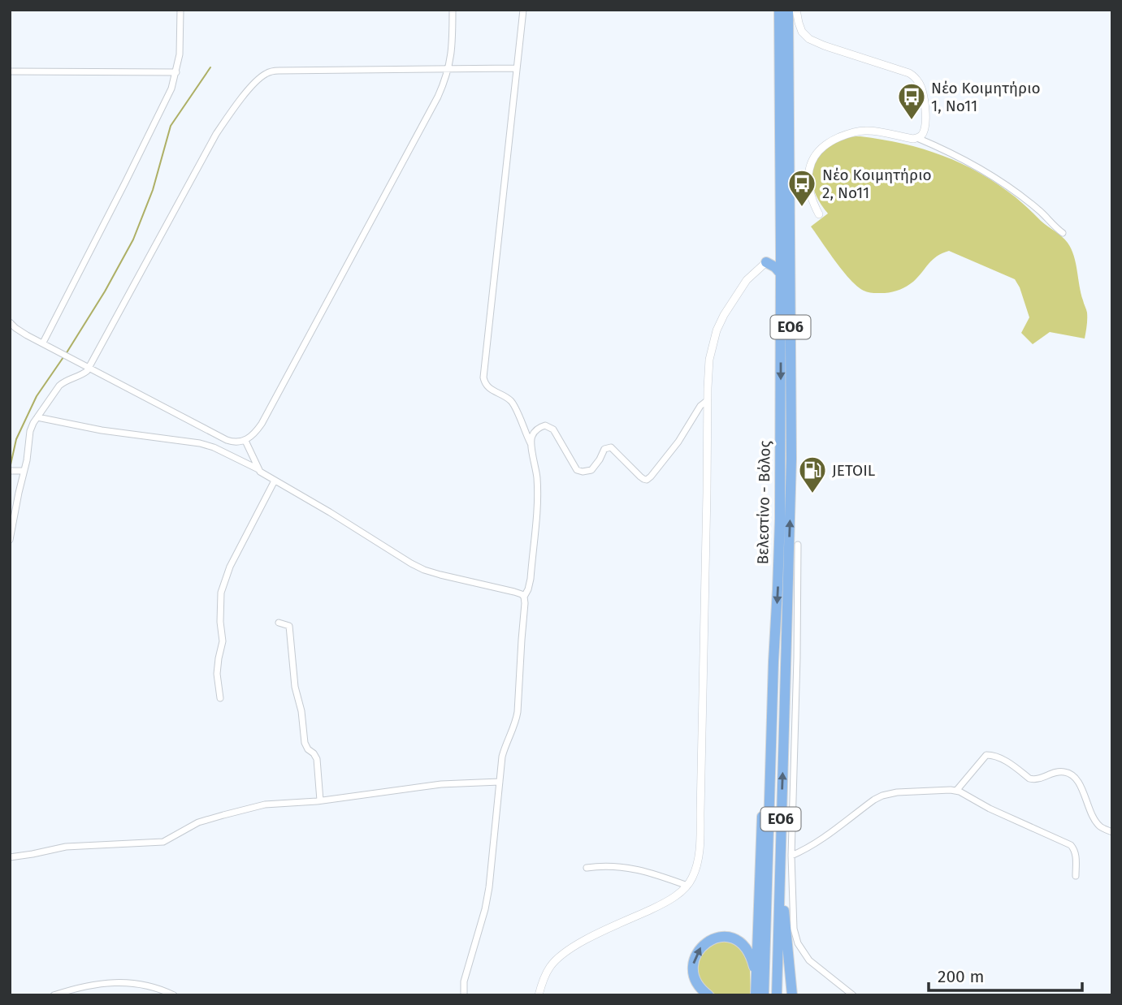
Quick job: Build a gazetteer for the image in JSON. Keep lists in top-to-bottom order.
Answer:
{
  "streets": {
    "highway": ["ΕΟ6", "Βελεστίνο - Βόλος"]
  },
  "places": {
    "bus stop": ["Νέο Κοιμητήριο 1, Νο11", "Νέο Κοιμητήριο 2, Νο11"],
    "fuel station": ["JETOIL"]
  },
  "scale_bar": "200 m"
}
